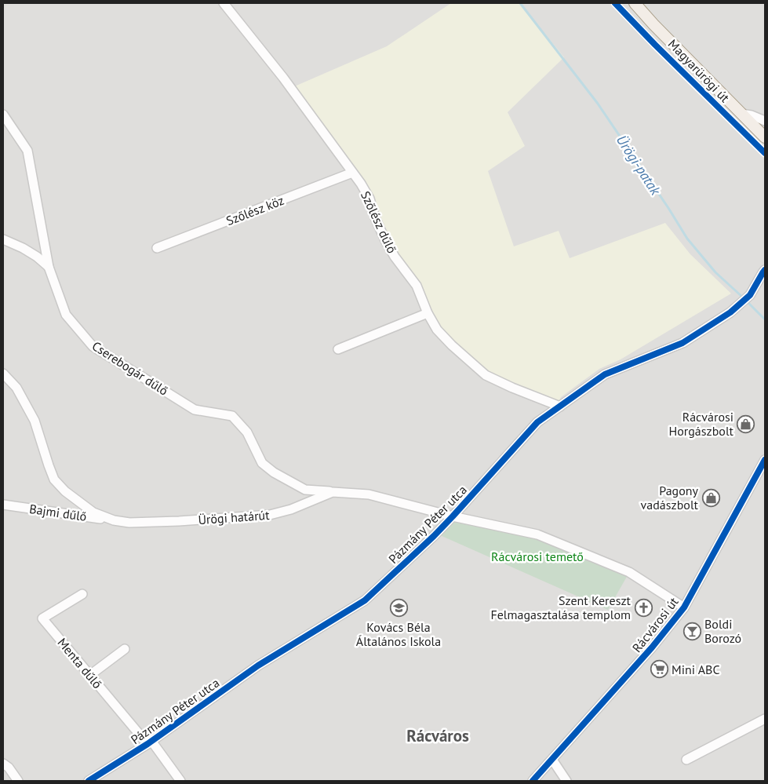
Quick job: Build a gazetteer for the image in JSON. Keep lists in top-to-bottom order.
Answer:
{
  "streets": {
    "main road": ["Magyarürögi út"],
    "street": [
      "Szőlész köz",
      "Szőlész dűlő",
      "Cserebogár dűlő",
      "Bajmi dűlő",
      "Ürögi határút",
      "Pázmány Péter utca",
      "Rácvárosi út",
      "Menta dűlő"
    ]
  },
  "crossings": [
    ["Szőlész köz", "Szőlész dűlő"],
    ["Szőlész dűlő", "Pázmány Péter utca"],
    ["Cserebogár dűlő", "Ürögi határút"],
    ["Bajmi dűlő", "Ürögi határút"],
    ["Ürögi határút", "Pázmány Péter utca"],
    ["Ürögi határút", "Rácvárosi út"],
    ["Pázmány Péter utca", "Menta dűlő"]
  ],
  "districts": ["Rácváros"],
  "water": ["Ürögi-patak"],
  "parks": ["Rácvárosi temető"],
  "places": {
    "shop": ["Rácvárosi Horgászbolt", "Pagony vadászbolt"],
    "church": ["Szent Kereszt Felmagasztalása templom"],
    "school or university": ["Kovács Béla Általános Iskola"],
    "bar": ["Boldi Borozó"],
    "supermarket": ["Mini ABC"]
  }
}
